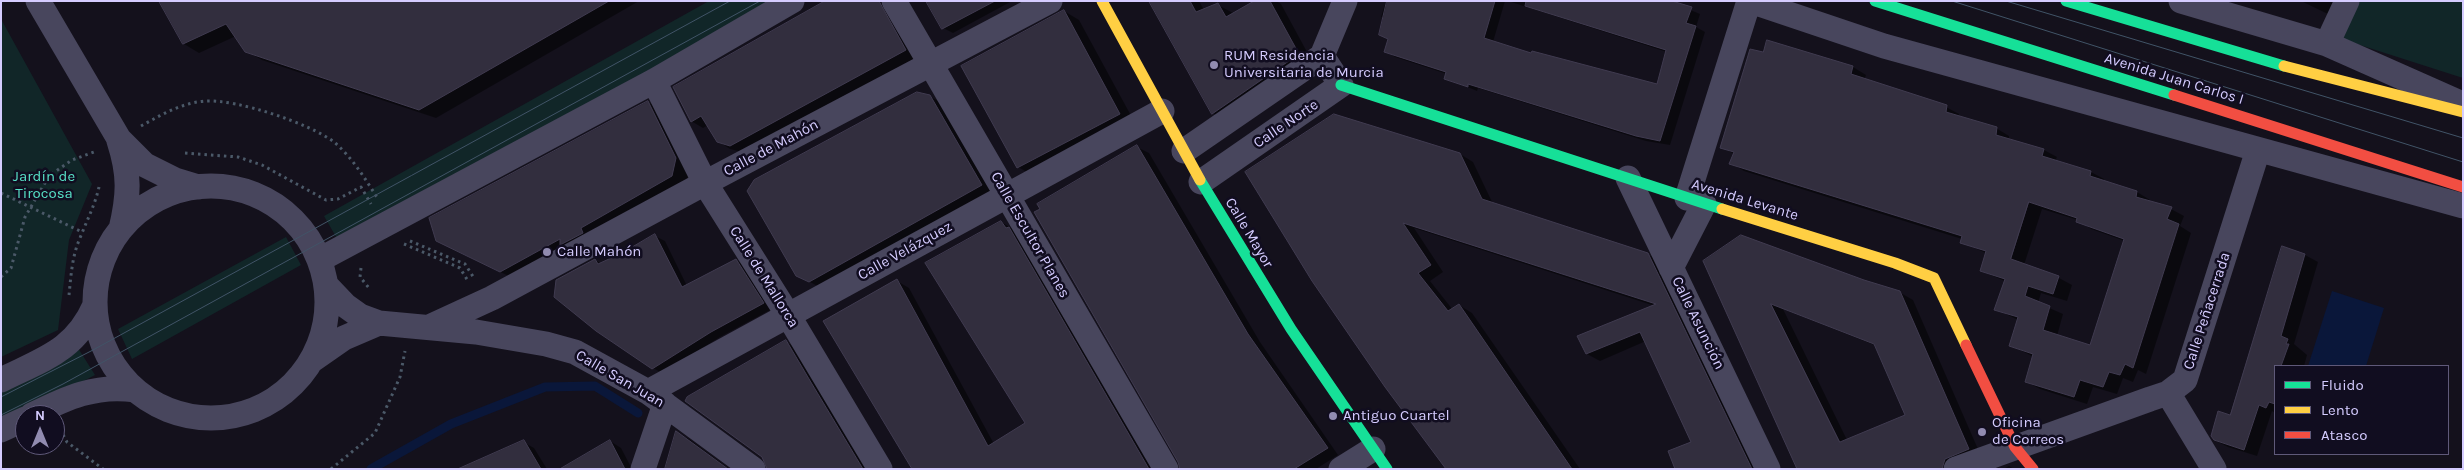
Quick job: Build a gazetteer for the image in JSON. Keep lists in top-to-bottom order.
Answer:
{
  "streets": {
    "main road": ["Avenida Juan Carlos I", "Avenida Levante", "Calle Mayor"],
    "street": [
      "Calle Norte",
      "Calle de Mahón",
      "Calle Escultor Planes",
      "Calle Velázquez",
      "Calle de Mallorca",
      "Calle Peñacerrada",
      "Calle Asunción",
      "Calle San Juan"
    ]
  },
  "crossings": [
    ["Calle Norte", "Avenida Levante"],
    ["Calle Norte", "Calle Mayor"],
    ["Calle de Mahón", "Calle Escultor Planes"],
    ["Calle de Mahón", "Calle de Mallorca"],
    ["Calle de Mahón", "Calle San Juan"],
    ["Avenida Levante", "Calle Peñacerrada"],
    ["Avenida Levante", "Calle Asunción"],
    ["Calle Mayor", "Calle Velázquez"],
    ["Calle Escultor Planes", "Calle Velázquez"],
    ["Calle Velázquez", "Calle de Mallorca"],
    ["Calle Velázquez", "Calle San Juan"]
  ],
  "parks": ["Jardín de Tirocosa"],
  "places": [
    "RUM Residencia Universitaria de Murcia",
    "Calle Mahón",
    "Antiguo Cuartel",
    "Oficina de Correos"
  ],
  "legend": ["Fluido", "Lento", "Atasco"],
  "north": "top"
}
